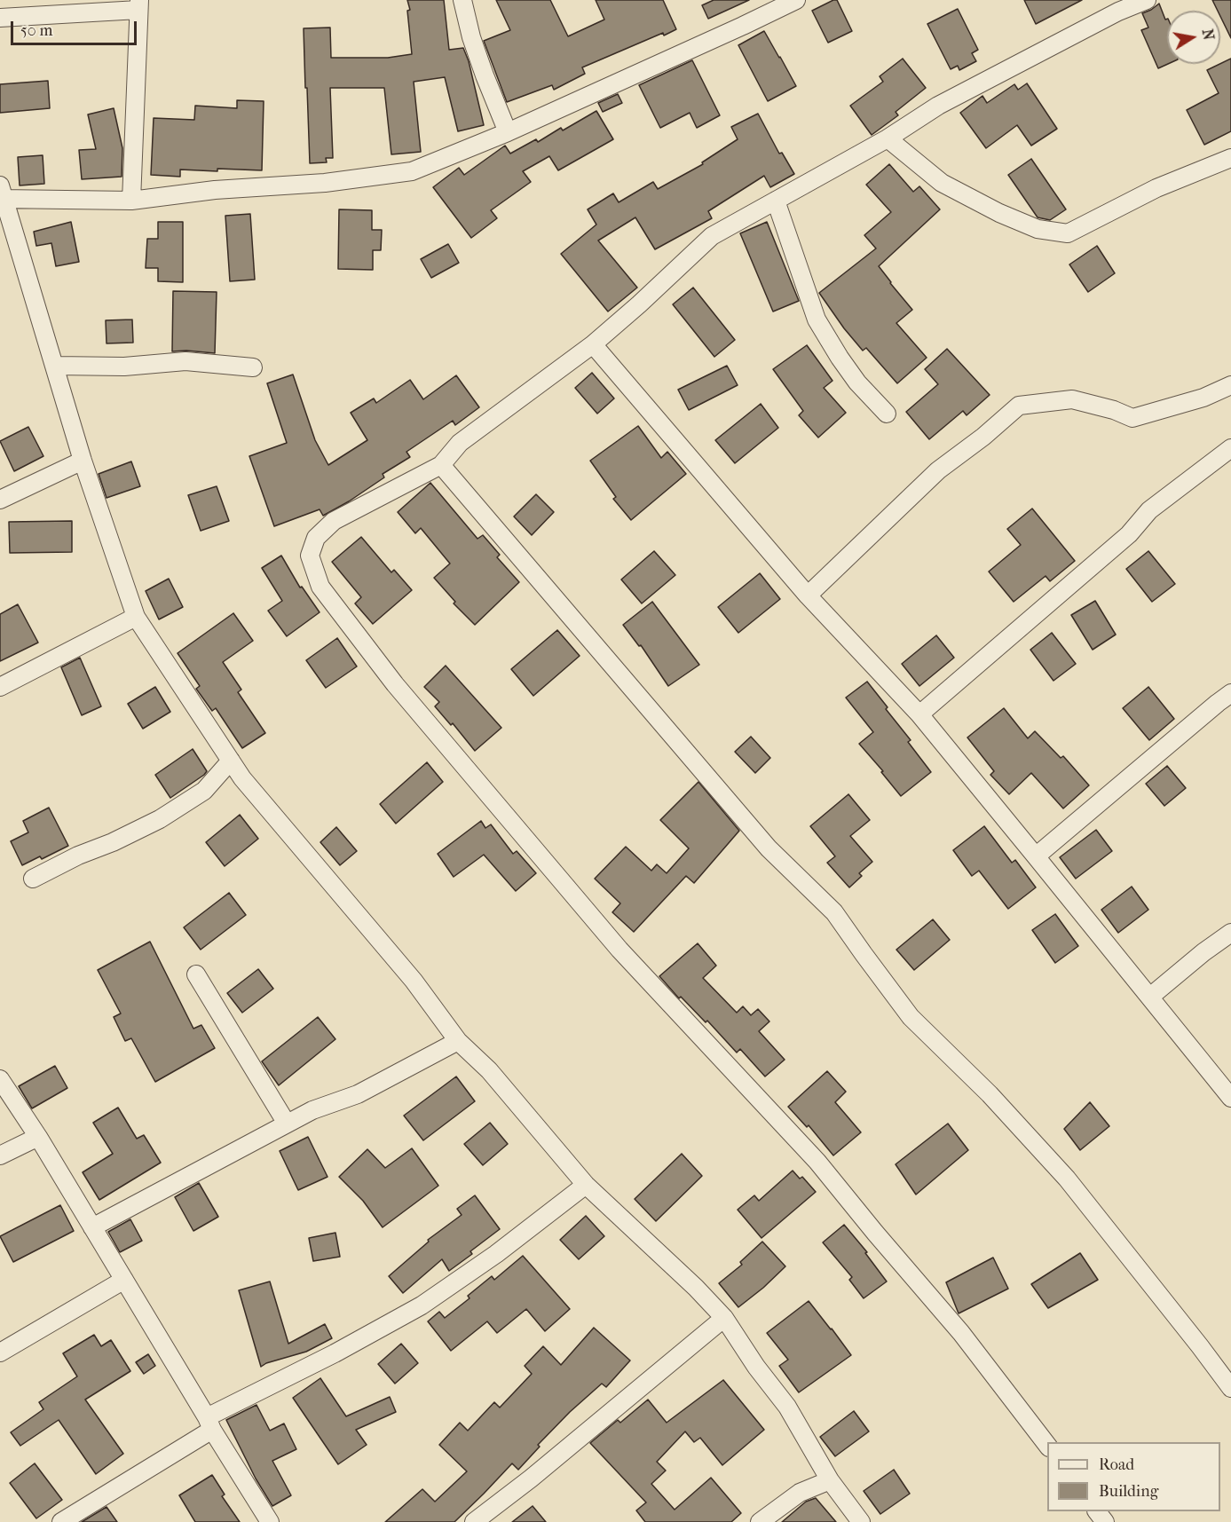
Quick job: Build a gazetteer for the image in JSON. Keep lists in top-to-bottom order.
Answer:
{
  "legend": ["Road", "Building"],
  "scale_bar": "50 m",
  "north": "right"
}
